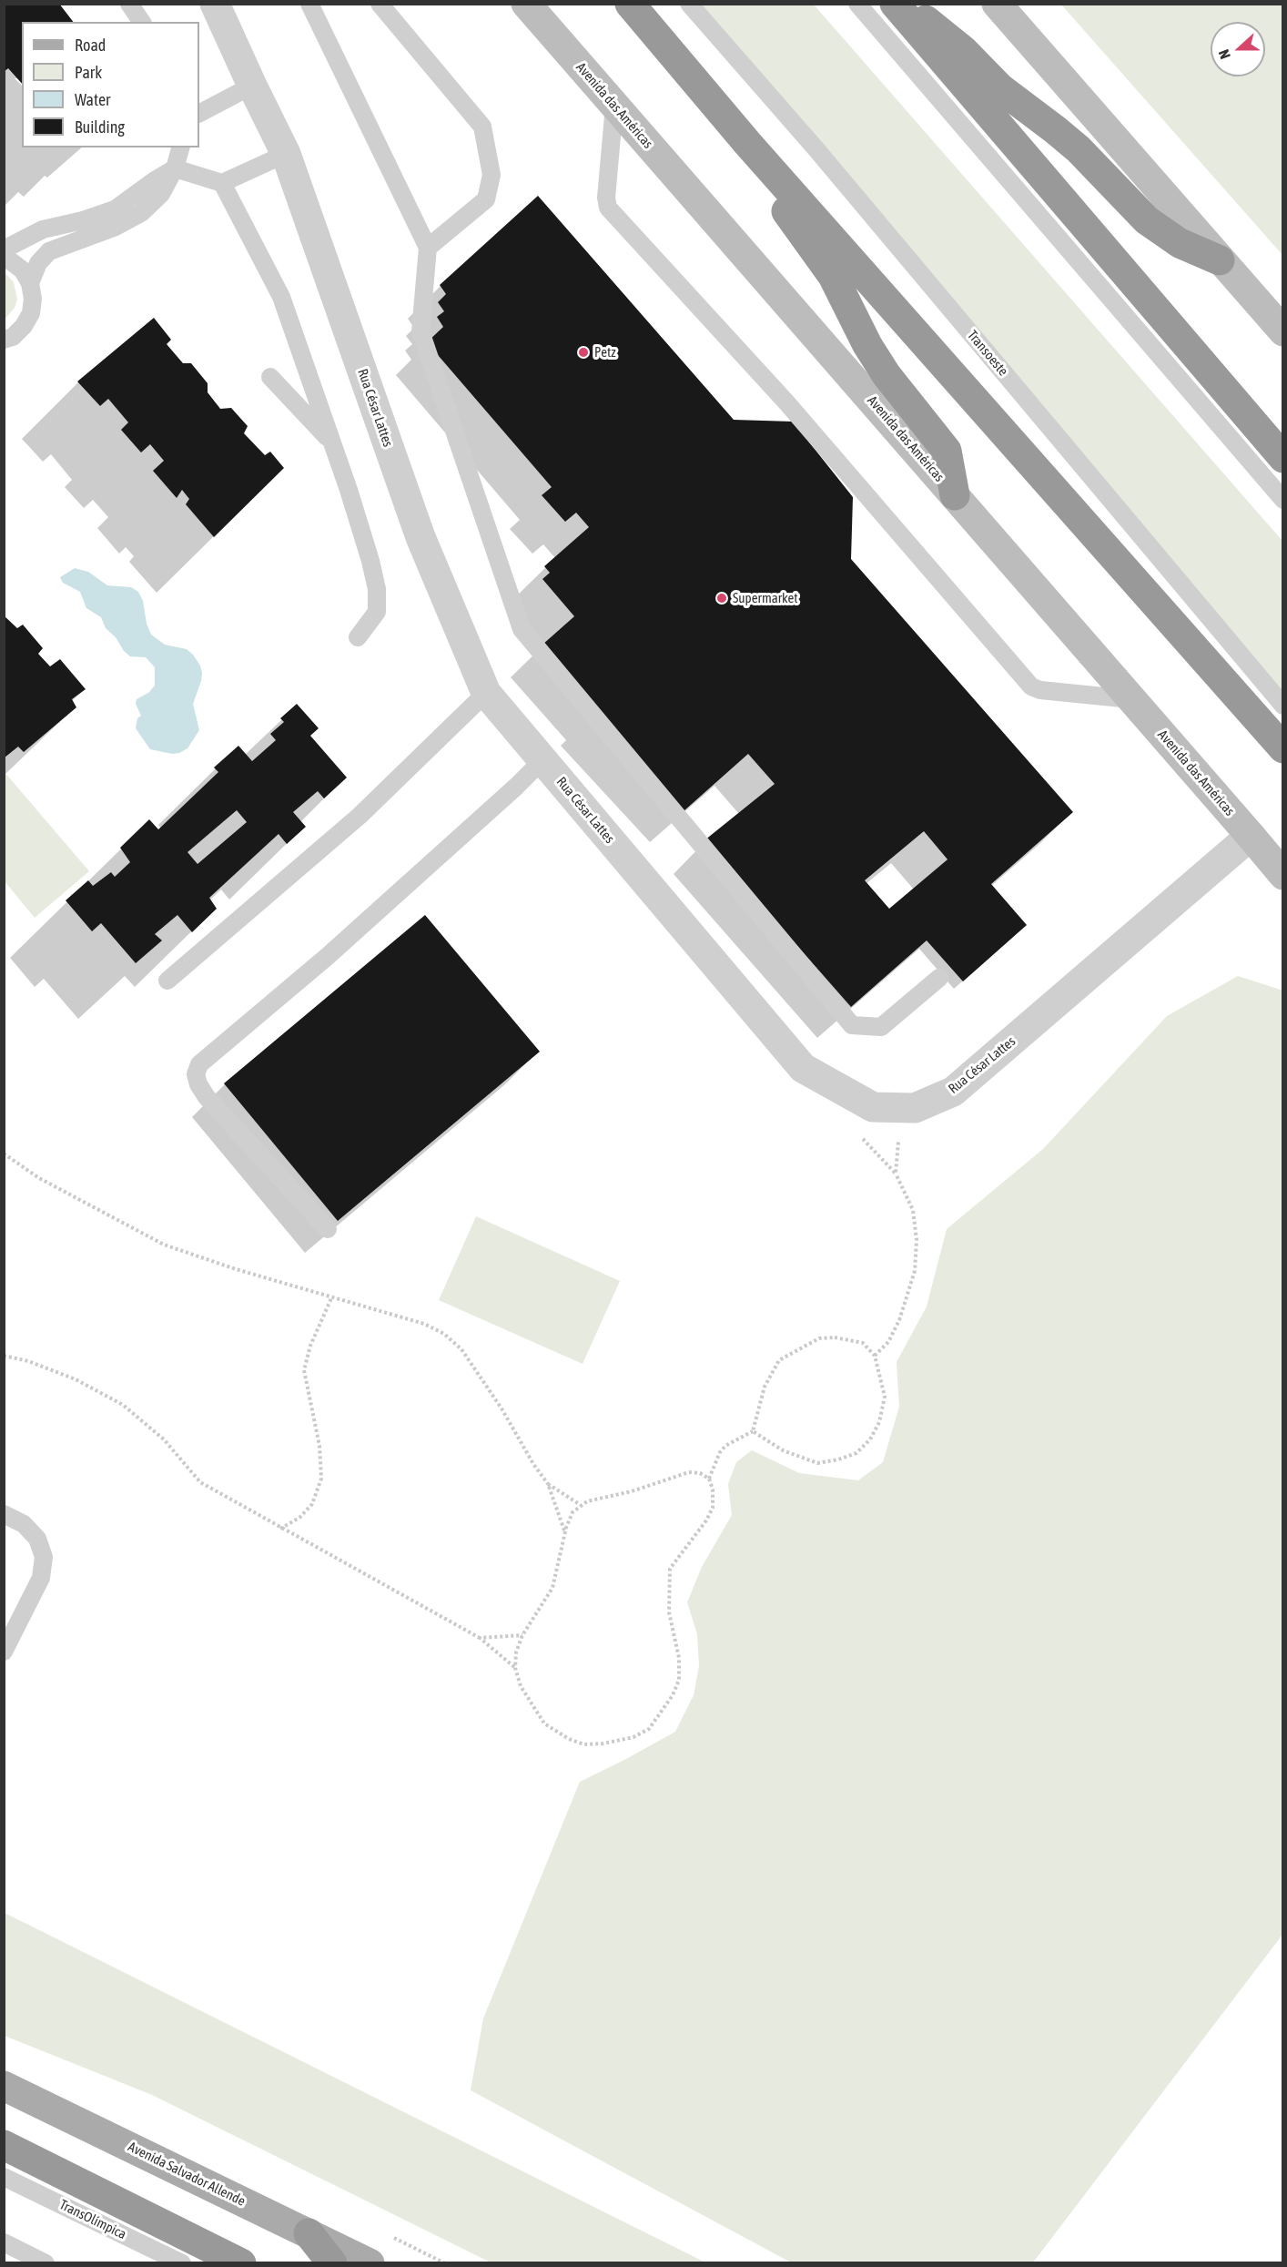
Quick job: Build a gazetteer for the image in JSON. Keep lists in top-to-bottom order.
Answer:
{
  "streets": {
    "main road": ["Avenida das Américas", "Avenida Salvador Allende"],
    "street": ["Rua César Lattes"],
    "lane": ["Transoeste", "TransOlímpica"]
  },
  "crossings": [
    ["Avenida das Américas", "Rua César Lattes"]
  ],
  "places": ["Petz", "Supermarket"],
  "legend": [
    "Road",
    "Park",
    "Water",
    "Building"
  ],
  "north": "left"
}
